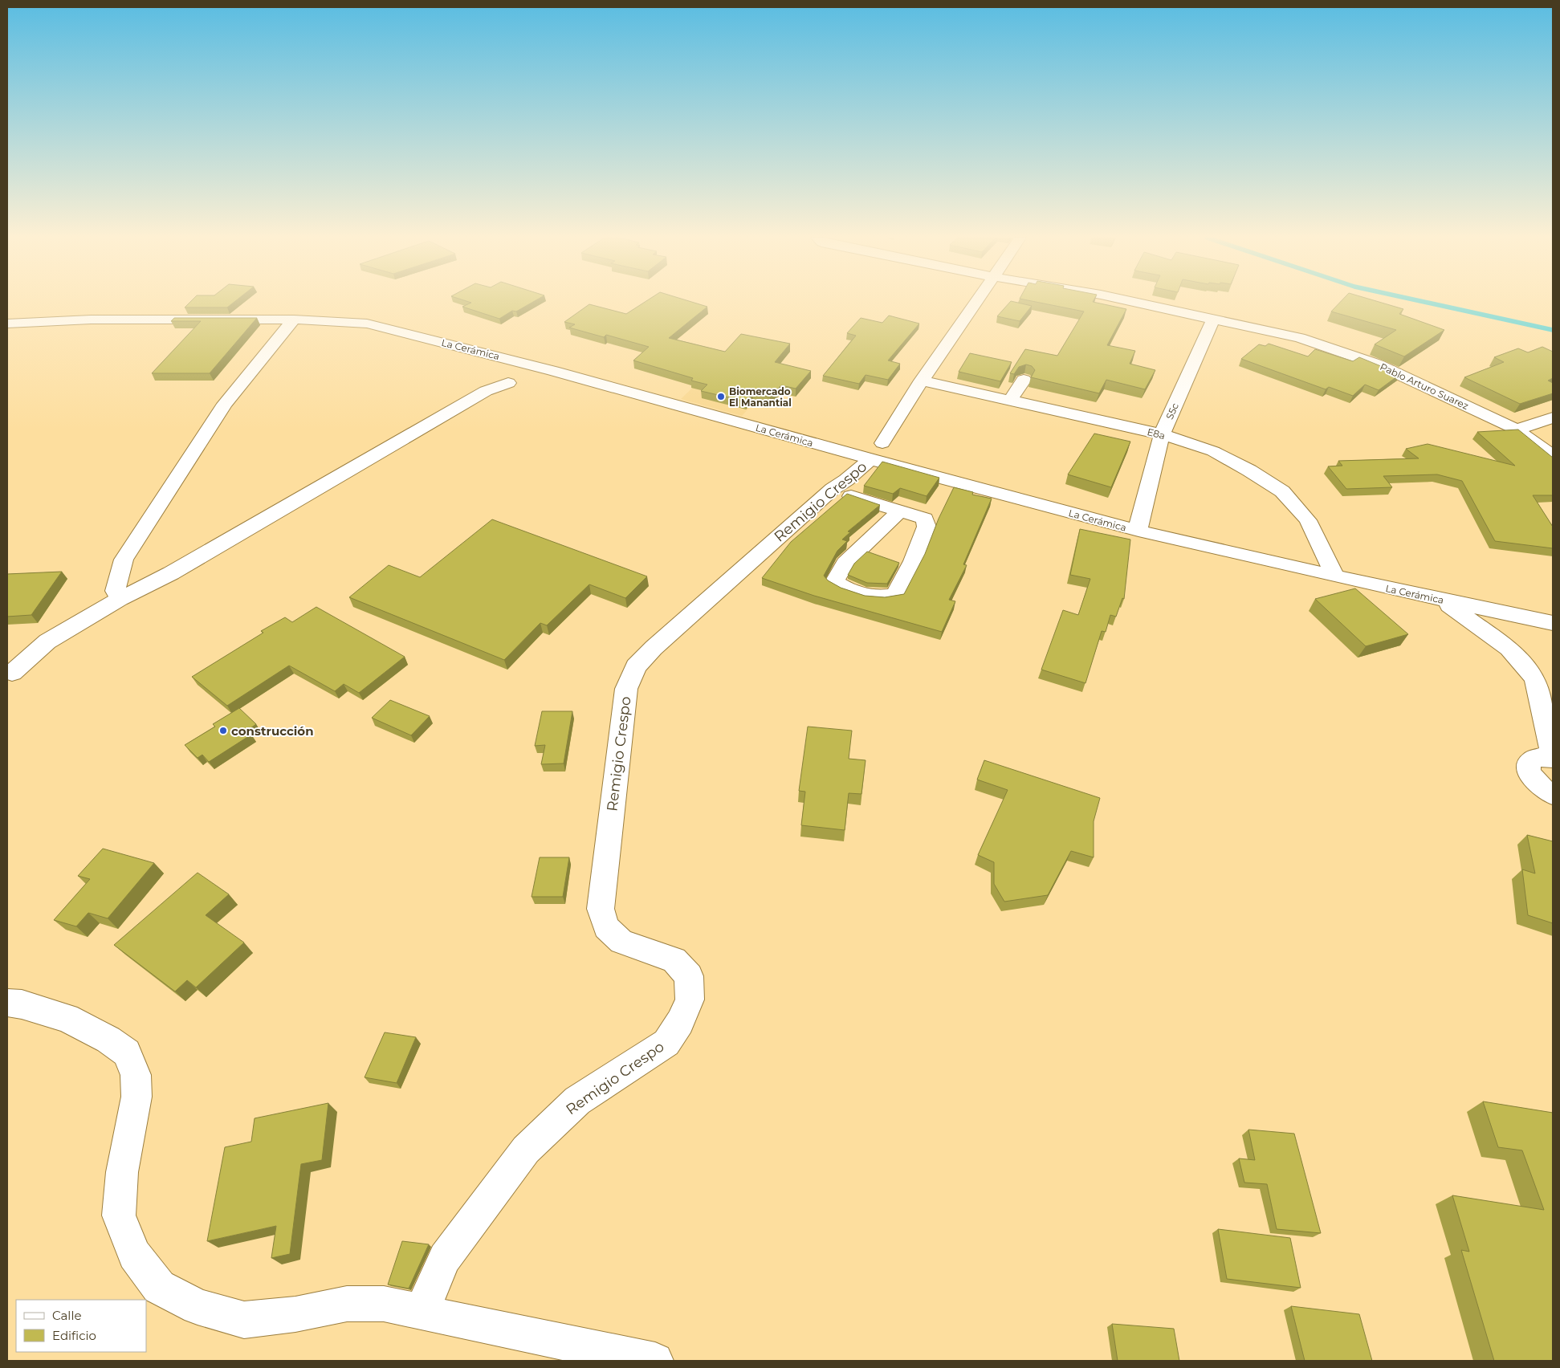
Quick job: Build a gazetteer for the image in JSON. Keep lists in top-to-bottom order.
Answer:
{
  "streets": {
    "street": [
      "La Cerámica",
      "Pablo Arturo Suarez",
      "S5c",
      "E8a",
      "Remigio Crespo"
    ]
  },
  "crossings": [
    ["La Cerámica", "S5c"],
    ["La Cerámica", "E8a"],
    ["La Cerámica", "Remigio Crespo"],
    ["Pablo Arturo Suarez", "S5c"],
    ["S5c", "E8a"],
    ["E8a", "Remigio Crespo"]
  ],
  "places": ["Biomercado El Manantial", "construcción"],
  "legend": ["Calle", "Edificio"]
}
